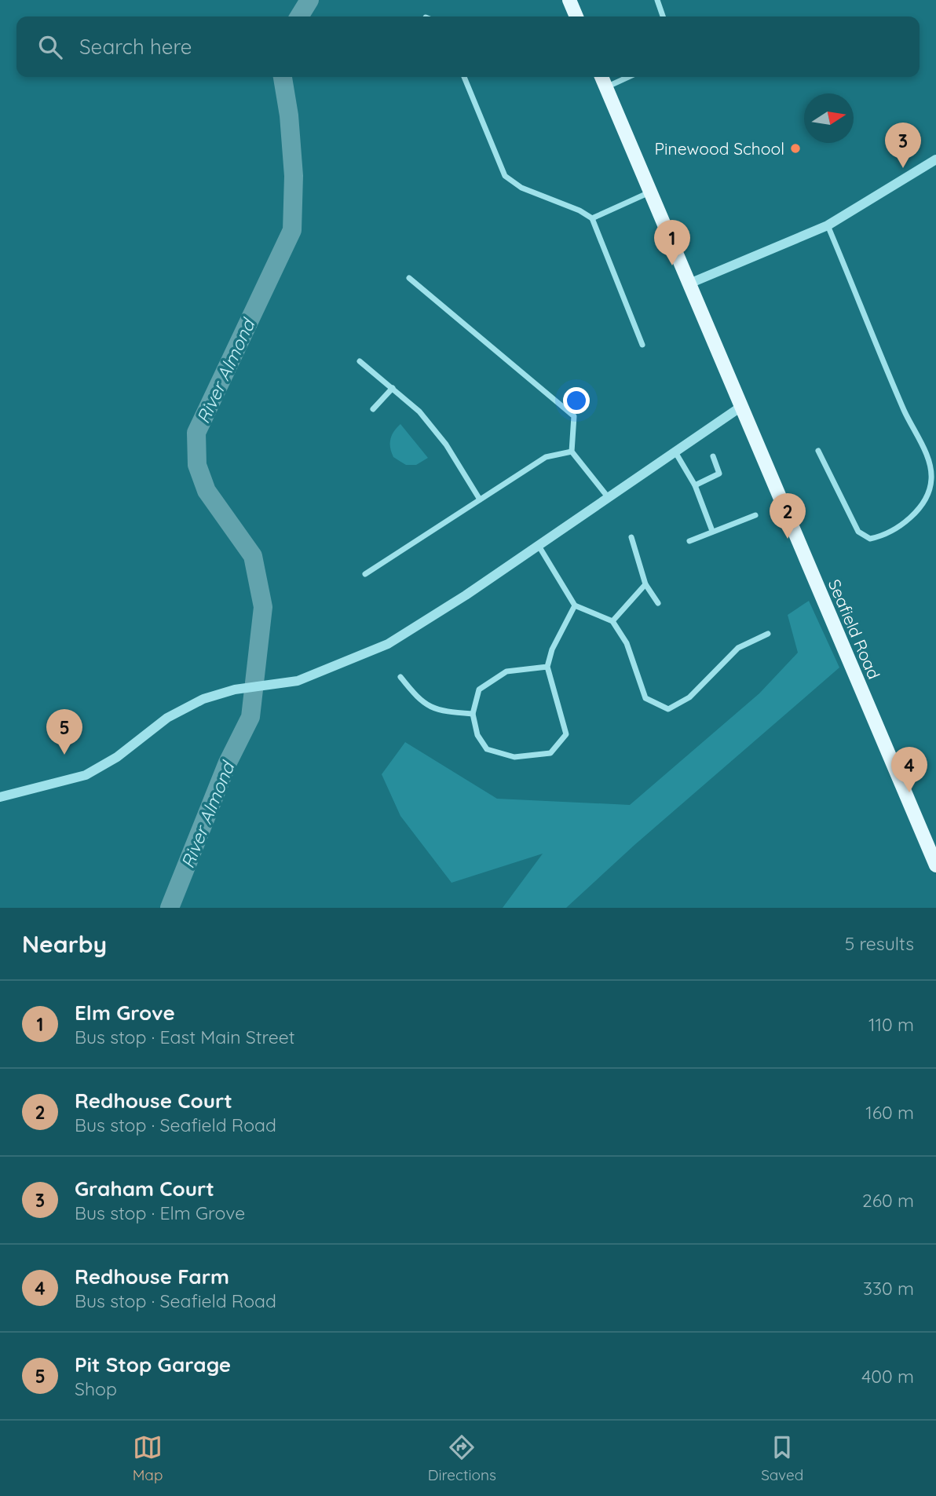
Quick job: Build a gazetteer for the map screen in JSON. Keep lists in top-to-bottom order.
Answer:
{
  "streets": {
    "main road": ["Seafield Road"]
  },
  "water": ["River Almond"],
  "places": ["Pinewood School"],
  "north": "right",
  "page": {
    "search": "Search here",
    "pins": [
      "3",
      "1",
      "2",
      "5",
      "4"
    ],
    "heading": ["Nearby", "5 results"],
    "list": [
      {
        "mark": "1",
        "name": "Elm Grove",
        "note": "Bus stop · East Main Street",
        "value": "110 m"
      },
      {
        "mark": "2",
        "name": "Redhouse Court",
        "note": "Bus stop · Seafield Road",
        "value": "160 m"
      },
      {
        "mark": "3",
        "name": "Graham Court",
        "note": "Bus stop · Elm Grove",
        "value": "260 m"
      },
      {
        "mark": "4",
        "name": "Redhouse Farm",
        "note": "Bus stop · Seafield Road",
        "value": "330 m"
      },
      {
        "mark": "5",
        "name": "Pit Stop Garage",
        "note": "Shop",
        "value": "400 m"
      }
    ],
    "nav": ["Map", "Directions", "Saved"]
  }
}
